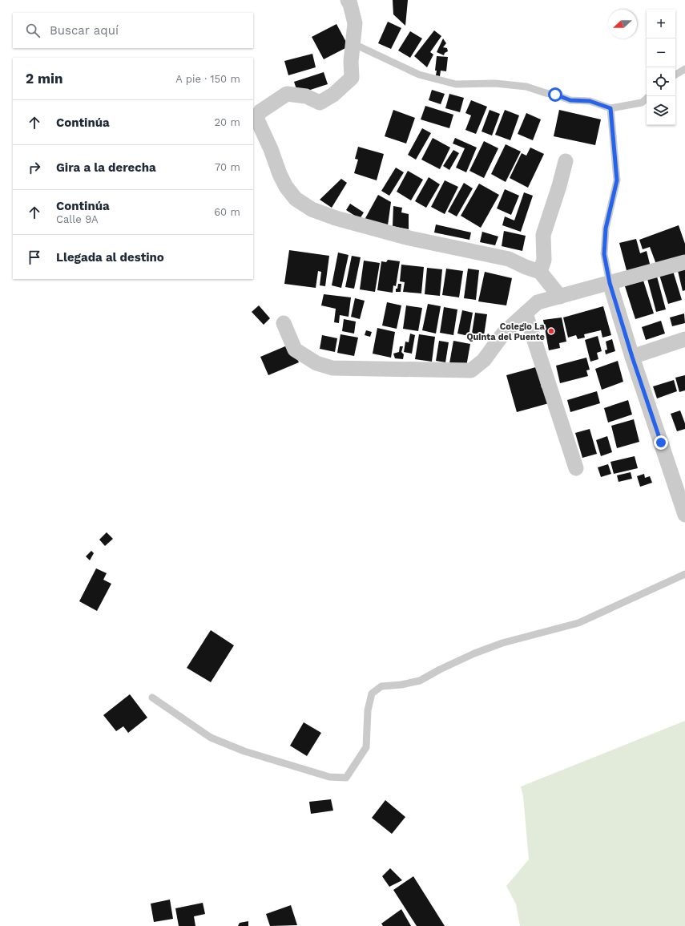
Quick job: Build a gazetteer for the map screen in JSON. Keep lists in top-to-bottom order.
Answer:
{
  "places": ["Colegio La Quinta del Puente"],
  "north": "left",
  "page": {
    "map_buttons": ["+", "−"],
    "search": "Buscar aquí",
    "heading": ["2 min", "A pie · 150 m"],
    "list": [
      ["Continúa", "20 m"],
      ["Gira a la derecha", "70 m"],
      ["Continúa", "Calle 9A", "60 m"],
      "Llegada al destino"
    ]
  }
}
